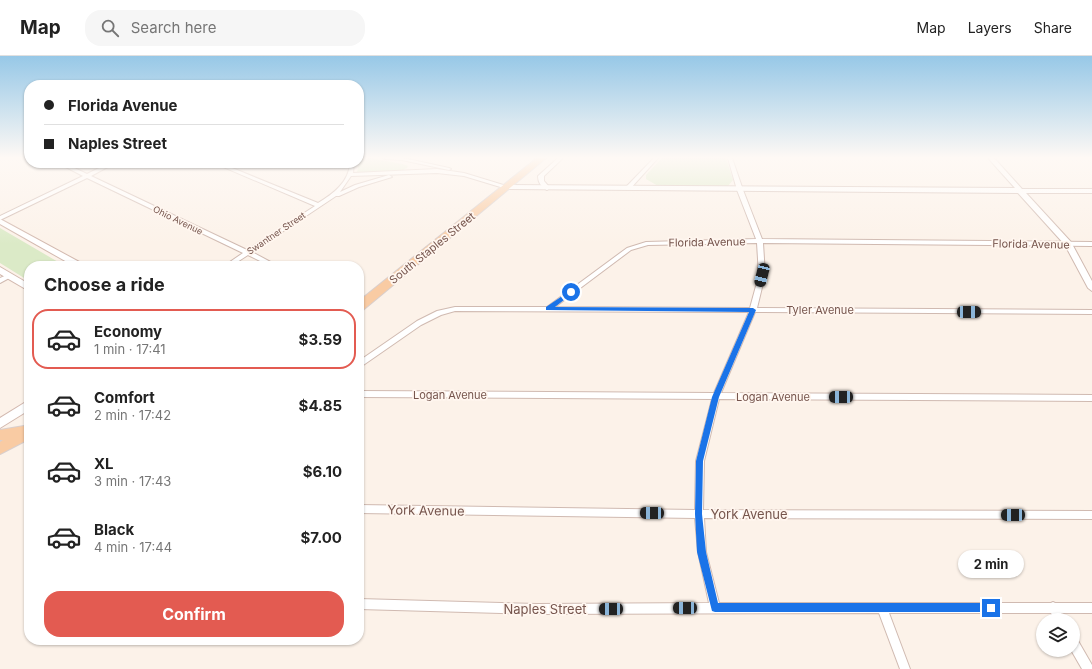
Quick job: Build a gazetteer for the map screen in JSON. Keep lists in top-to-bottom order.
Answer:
{
  "streets": {
    "main road": ["South Staples Street"],
    "street": [
      "Ohio Avenue",
      "Swantner Street",
      "Florida Avenue",
      "Tyler Avenue",
      "Logan Avenue",
      "York Avenue",
      "Naples Street"
    ]
  },
  "crossings": [
    ["Ohio Avenue", "Swantner Street"],
    ["Florida Avenue", "Tyler Avenue"]
  ],
  "page": {
    "header": "Map",
    "search": "Search here",
    "nav": ["Map", "Layers", "Share"],
    "banner": ["Florida Avenue", "Naples Street"],
    "heading": "Choose a ride",
    "list": [
      {
        "name": "Economy",
        "note": "1 min · 17:41",
        "value": "$3.59"
      },
      {
        "name": "Comfort",
        "note": "2 min · 17:42",
        "value": "$4.85"
      },
      {
        "name": "XL",
        "note": "3 min · 17:43",
        "value": "$6.10"
      },
      {
        "name": "Black",
        "note": "4 min · 17:44",
        "value": "$7.00"
      }
    ],
    "bubble": "2 min",
    "buttons": "Confirm"
  }
}
